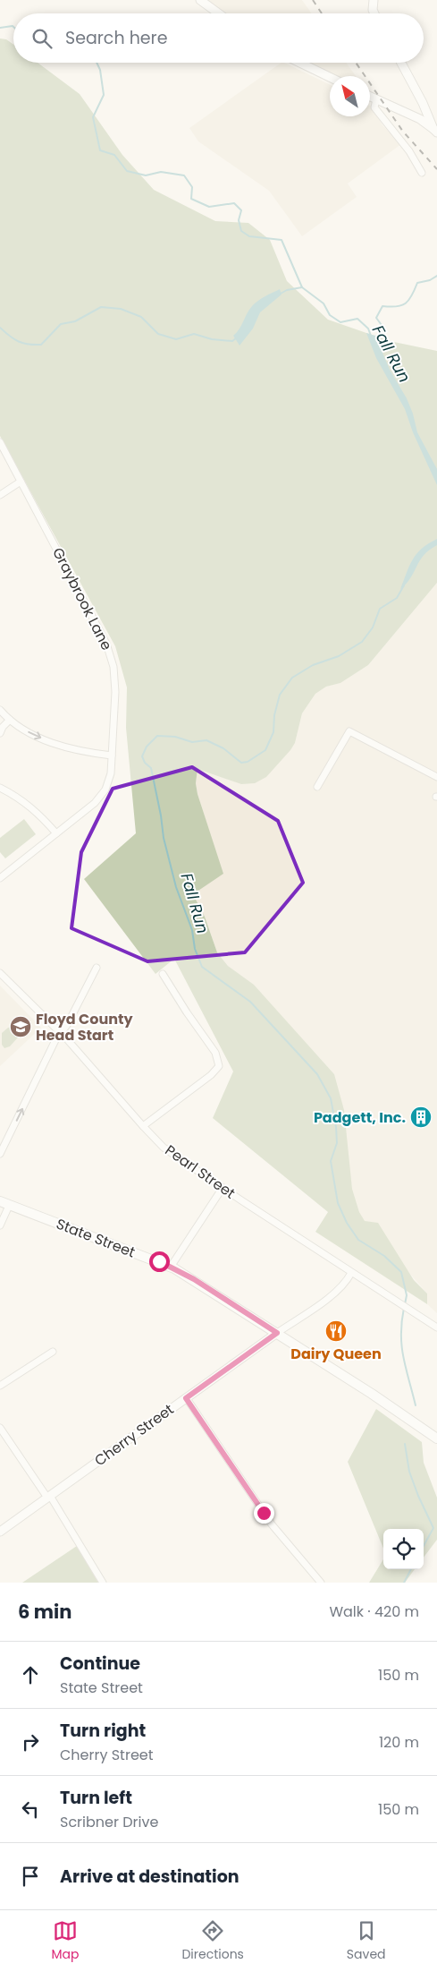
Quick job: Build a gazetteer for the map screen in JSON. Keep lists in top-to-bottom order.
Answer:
{
  "streets": {
    "main road": ["State Street"],
    "street": ["Graybrook Lane", "Pearl Street", "Cherry Street"]
  },
  "crossings": [
    ["Pearl Street", "Cherry Street"],
    ["State Street", "Cherry Street"]
  ],
  "water": ["Fall Run"],
  "places": {
    "school or university": ["Floyd County Head Start"],
    "building": ["Padgett, Inc."],
    "restaurant": ["Dairy Queen"]
  },
  "north": "top left",
  "page": {
    "search": "Search here",
    "heading": ["6 min", "Walk · 420 m"],
    "list": [
      ["Continue", "State Street", "150 m"],
      ["Turn right", "Cherry Street", "120 m"],
      ["Turn left", "Scribner Drive", "150 m"],
      "Arrive at destination"
    ],
    "nav": ["Map", "Directions", "Saved"]
  }
}
